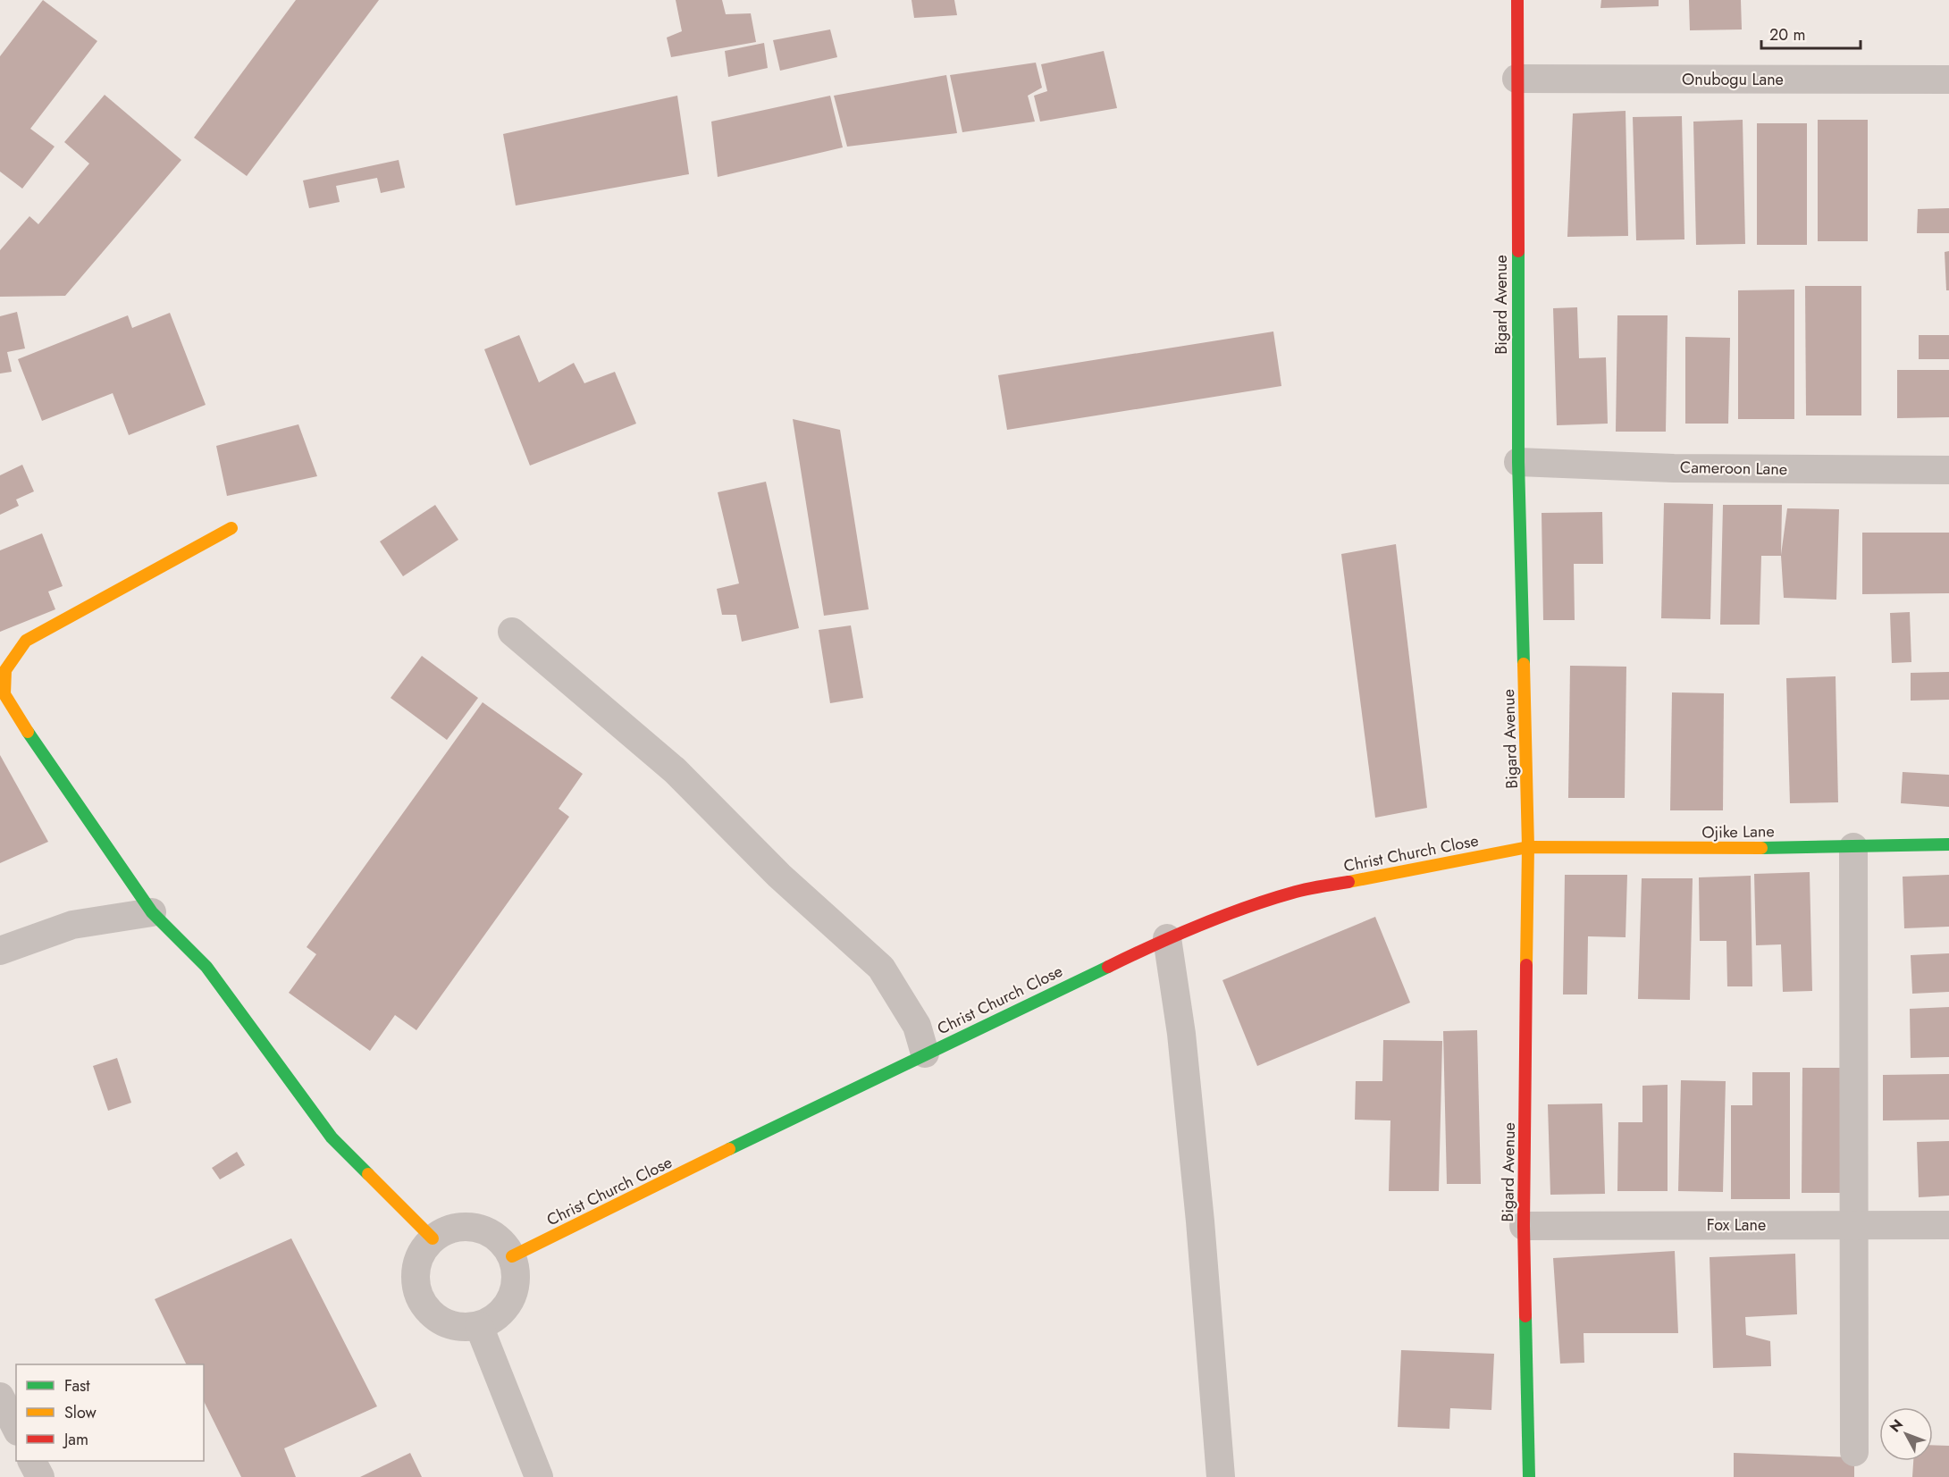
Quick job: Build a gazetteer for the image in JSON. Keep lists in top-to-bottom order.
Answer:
{
  "streets": {
    "street": [
      "Onubogu Lane",
      "Bigard Avenue",
      "Cameroon Lane",
      "Ojike Lane",
      "Christ Church Close",
      "Fox Lane"
    ]
  },
  "crossings": [
    ["Onubogu Lane", "Bigard Avenue"],
    ["Bigard Avenue", "Cameroon Lane"],
    ["Bigard Avenue", "Ojike Lane"],
    ["Bigard Avenue", "Christ Church Close"],
    ["Bigard Avenue", "Fox Lane"],
    ["Ojike Lane", "Christ Church Close"]
  ],
  "legend": ["Fast", "Slow", "Jam"],
  "scale_bar": "20 m",
  "north": "top left"
}
